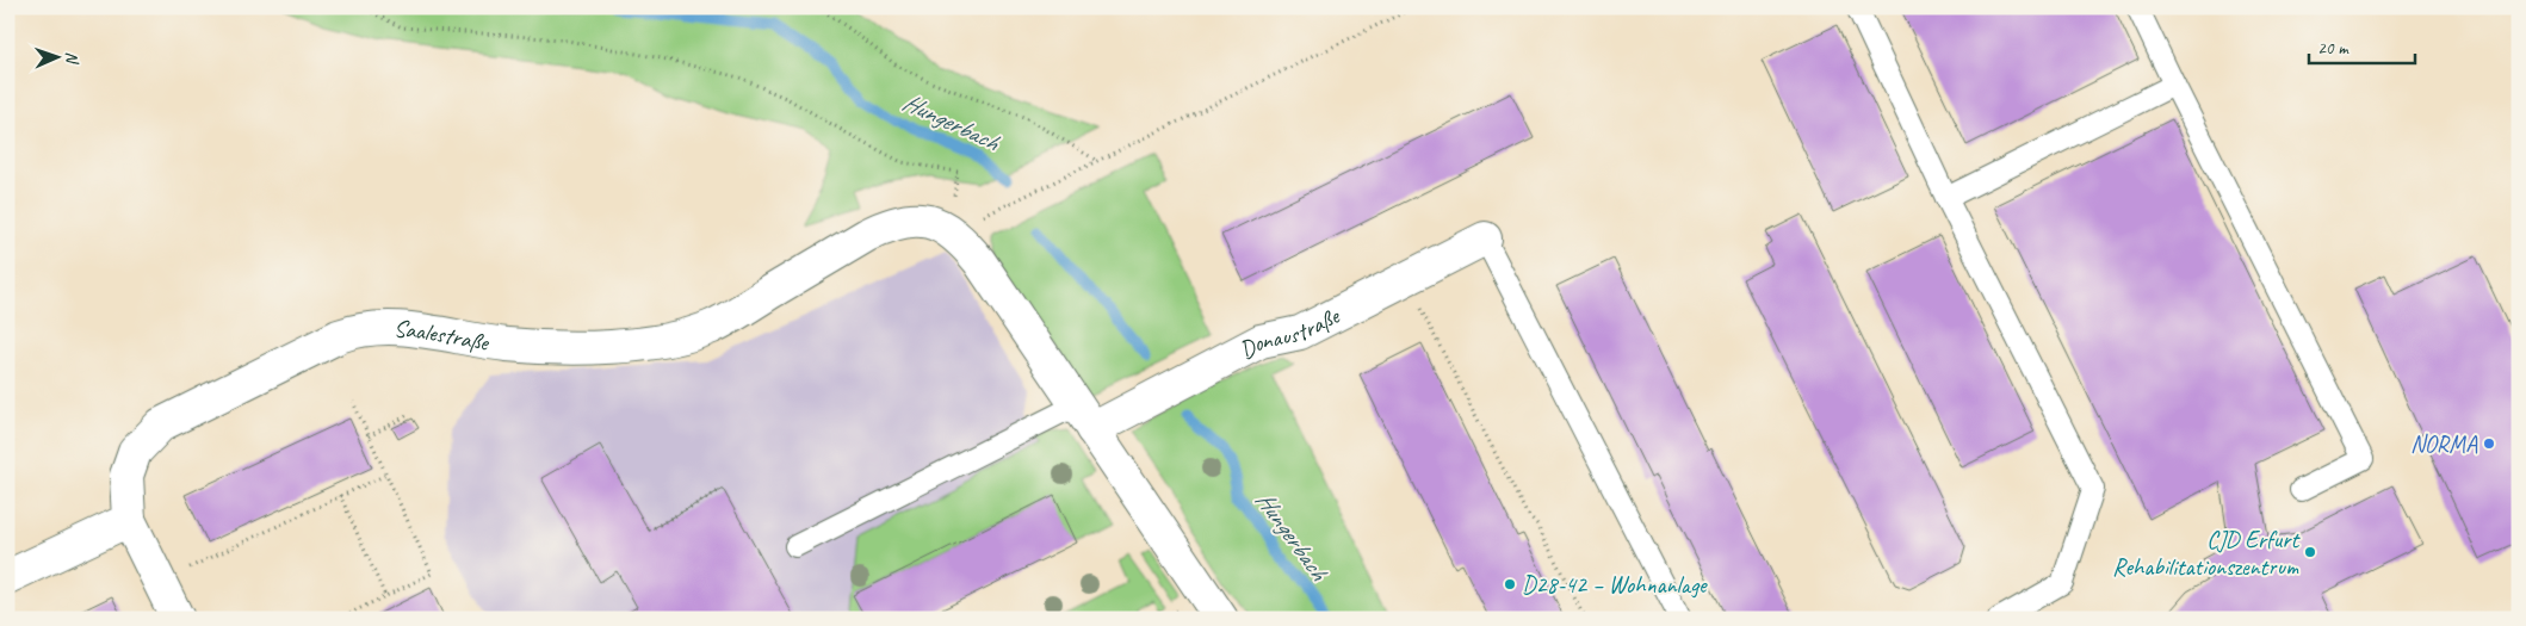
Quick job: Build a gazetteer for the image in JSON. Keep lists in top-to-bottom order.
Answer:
{
  "streets": {
    "street": ["Donaustraße", "Saalestraße"]
  },
  "water": ["Hungerbach"],
  "places": ["NORMA", "CJD Erfurt Rehabilitationszentrum", "D28-42 – Wohnanlage"],
  "scale_bar": "20 m",
  "north": "right"
}
